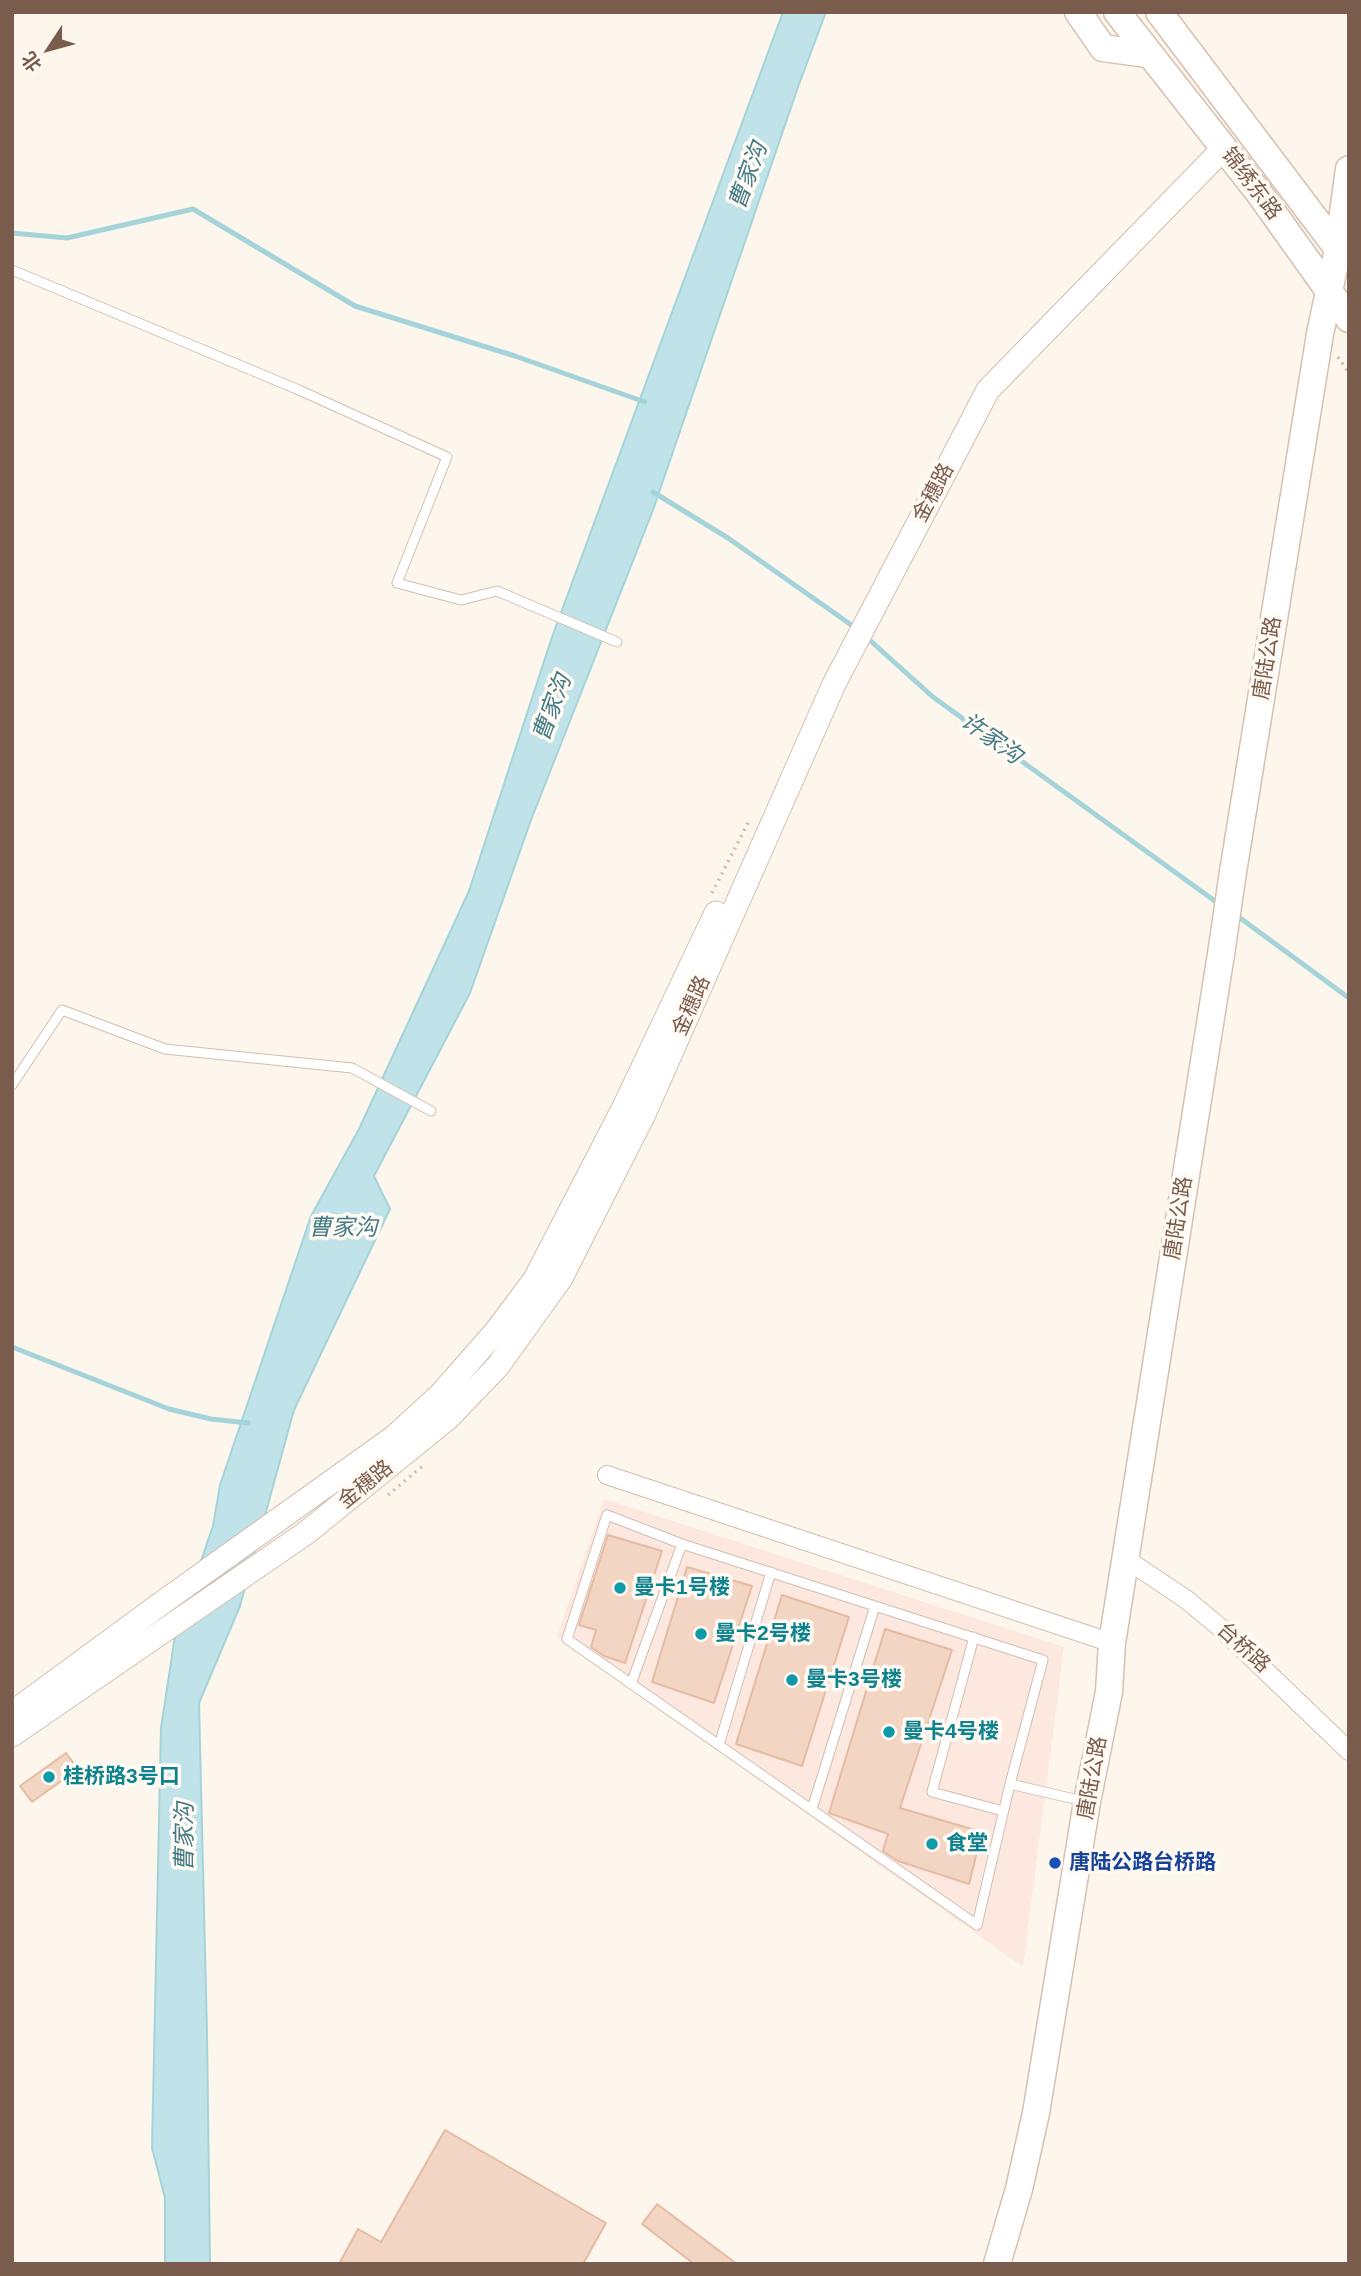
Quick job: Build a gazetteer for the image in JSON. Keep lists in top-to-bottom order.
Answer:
{
  "streets": {
    "main road": ["锦绣东路", "唐陆公路"],
    "street": ["金穗路", "台桥路"]
  },
  "crossings": [
    ["锦绣东路", "金穗路"],
    ["锦绣东路", "唐陆公路"],
    ["唐陆公路", "台桥路"]
  ],
  "water": ["曹家沟", "许家沟"],
  "places": [
    "曼卡1号楼",
    "曼卡2号楼",
    "曼卡3号楼",
    "曼卡4号楼",
    "桂桥路3号口",
    "食堂",
    "唐陆公路台桥路"
  ],
  "north": "bottom left"
}
